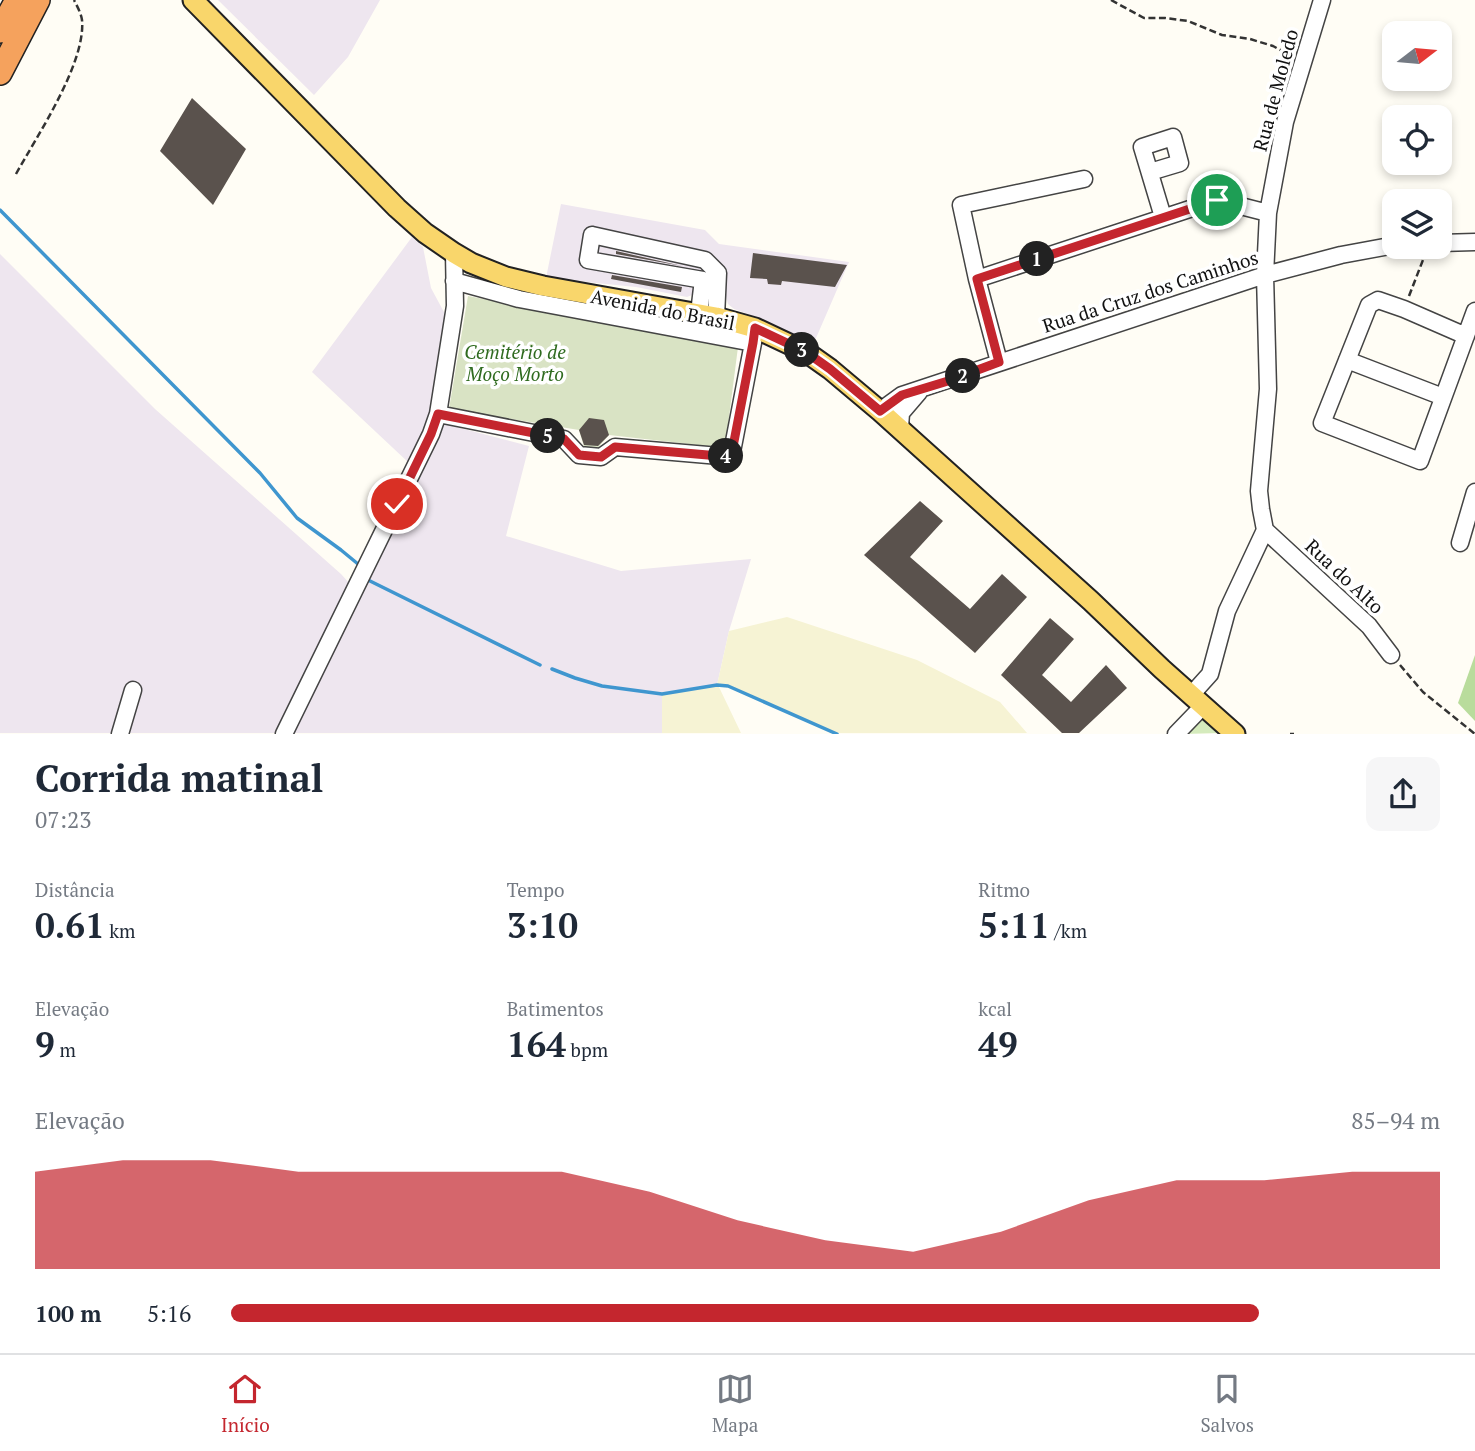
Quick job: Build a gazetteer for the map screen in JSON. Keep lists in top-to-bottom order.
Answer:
{
  "streets": {
    "main road": ["Avenida do Brasil"],
    "street": ["Rua de Moledo", "Rua da Cruz dos Caminhos", "Rua do Alto"]
  },
  "crossings": [
    ["Rua de Moledo", "Rua da Cruz dos Caminhos"],
    ["Rua de Moledo", "Rua do Alto"],
    ["Rua da Cruz dos Caminhos", "Avenida do Brasil"]
  ],
  "parks": ["Cemitério de Moço Morto"],
  "north": "right",
  "page": {
    "pins": [
      "1",
      "3",
      "2",
      "5",
      "4"
    ],
    "heading": ["Corrida matinal", "07:23"],
    "stats": [
      ["Distância", "0.61 km"],
      ["Tempo", "3:10"],
      ["Ritmo", "5:11 /km"],
      ["Elevação", "9 m"],
      ["Batimentos", "164 bpm"],
      ["kcal", "49"]
    ],
    "chart": ["Elevação", "85–94 m"],
    "list": [
      {
        "name": "100 m",
        "note": "5:16"
      }
    ],
    "tabs": ["Início", "Mapa", "Salvos"]
  }
}
